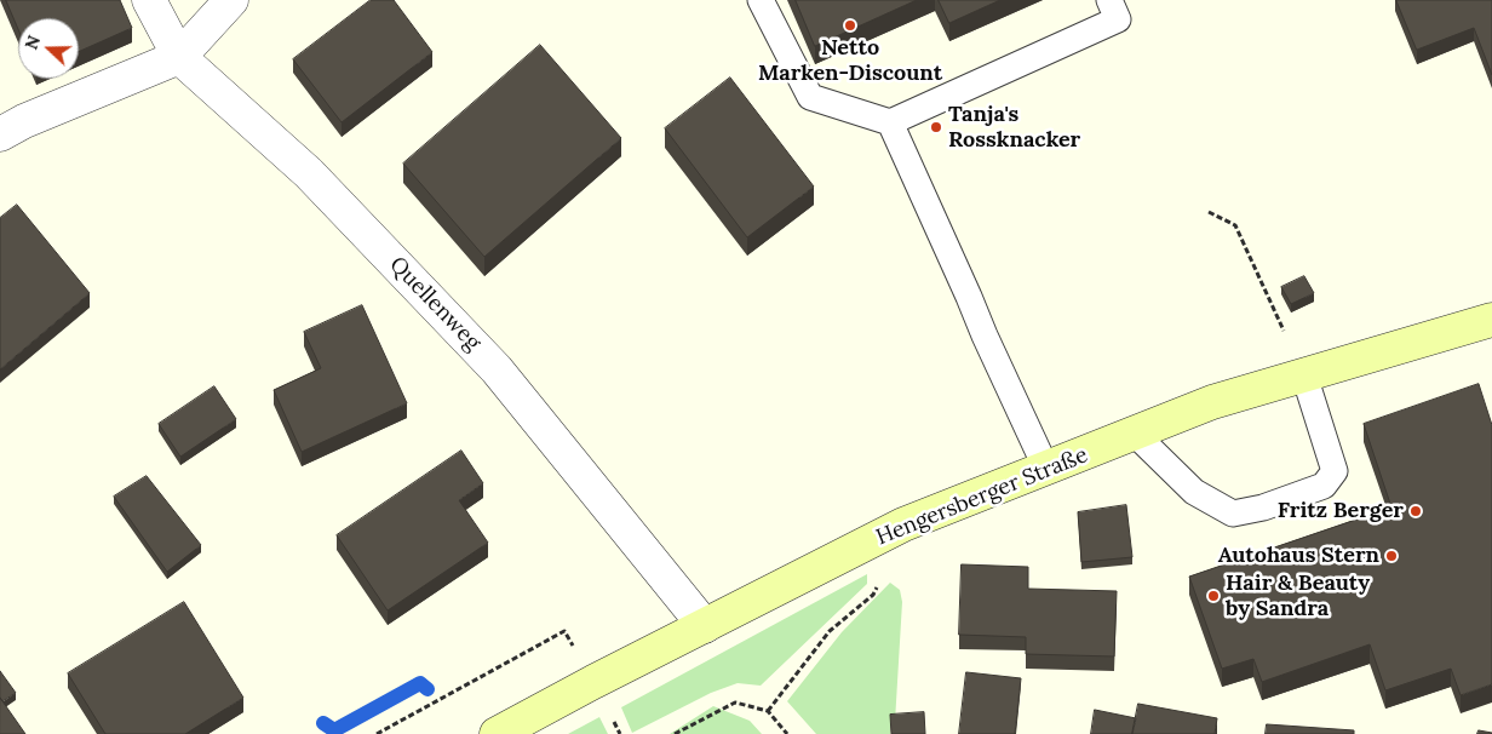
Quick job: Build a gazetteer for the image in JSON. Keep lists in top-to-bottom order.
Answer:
{
  "streets": {
    "main road": ["Hengersberger Straße"],
    "street": ["Quellenweg"]
  },
  "crossings": [
    ["Quellenweg", "Hengersberger Straße"]
  ],
  "places": [
    "Netto Marken-Discount",
    "Tanja's Rossknacker",
    "Fritz Berger",
    "Autohaus Stern",
    "Hair & Beauty by Sandra"
  ],
  "north": "left"
}
